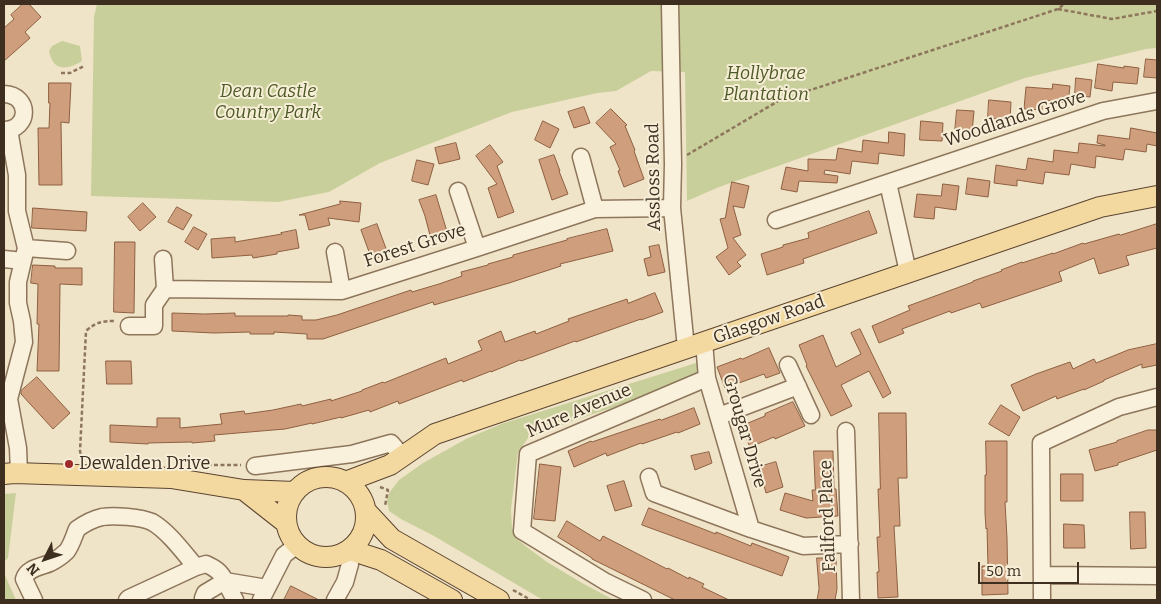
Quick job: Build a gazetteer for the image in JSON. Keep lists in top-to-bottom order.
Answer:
{
  "streets": {
    "main road": ["Glasgow Road"],
    "street": [
      "Woodlands Grove",
      "Assloss Road",
      "Forest Grove",
      "Mure Avenue",
      "Grougar Drive",
      "Failford Place"
    ]
  },
  "crossings": [
    ["Assloss Road", "Forest Grove"],
    ["Assloss Road", "Glasgow Road"],
    ["Assloss Road", "Grougar Drive"],
    ["Glasgow Road", "Grougar Drive"],
    ["Mure Avenue", "Grougar Drive"]
  ],
  "parks": ["Hollybrae Plantation", "Dean Castle Country Park"],
  "places": ["Dewalden Drive"],
  "scale_bar": "50 m",
  "north": "bottom left"
}
